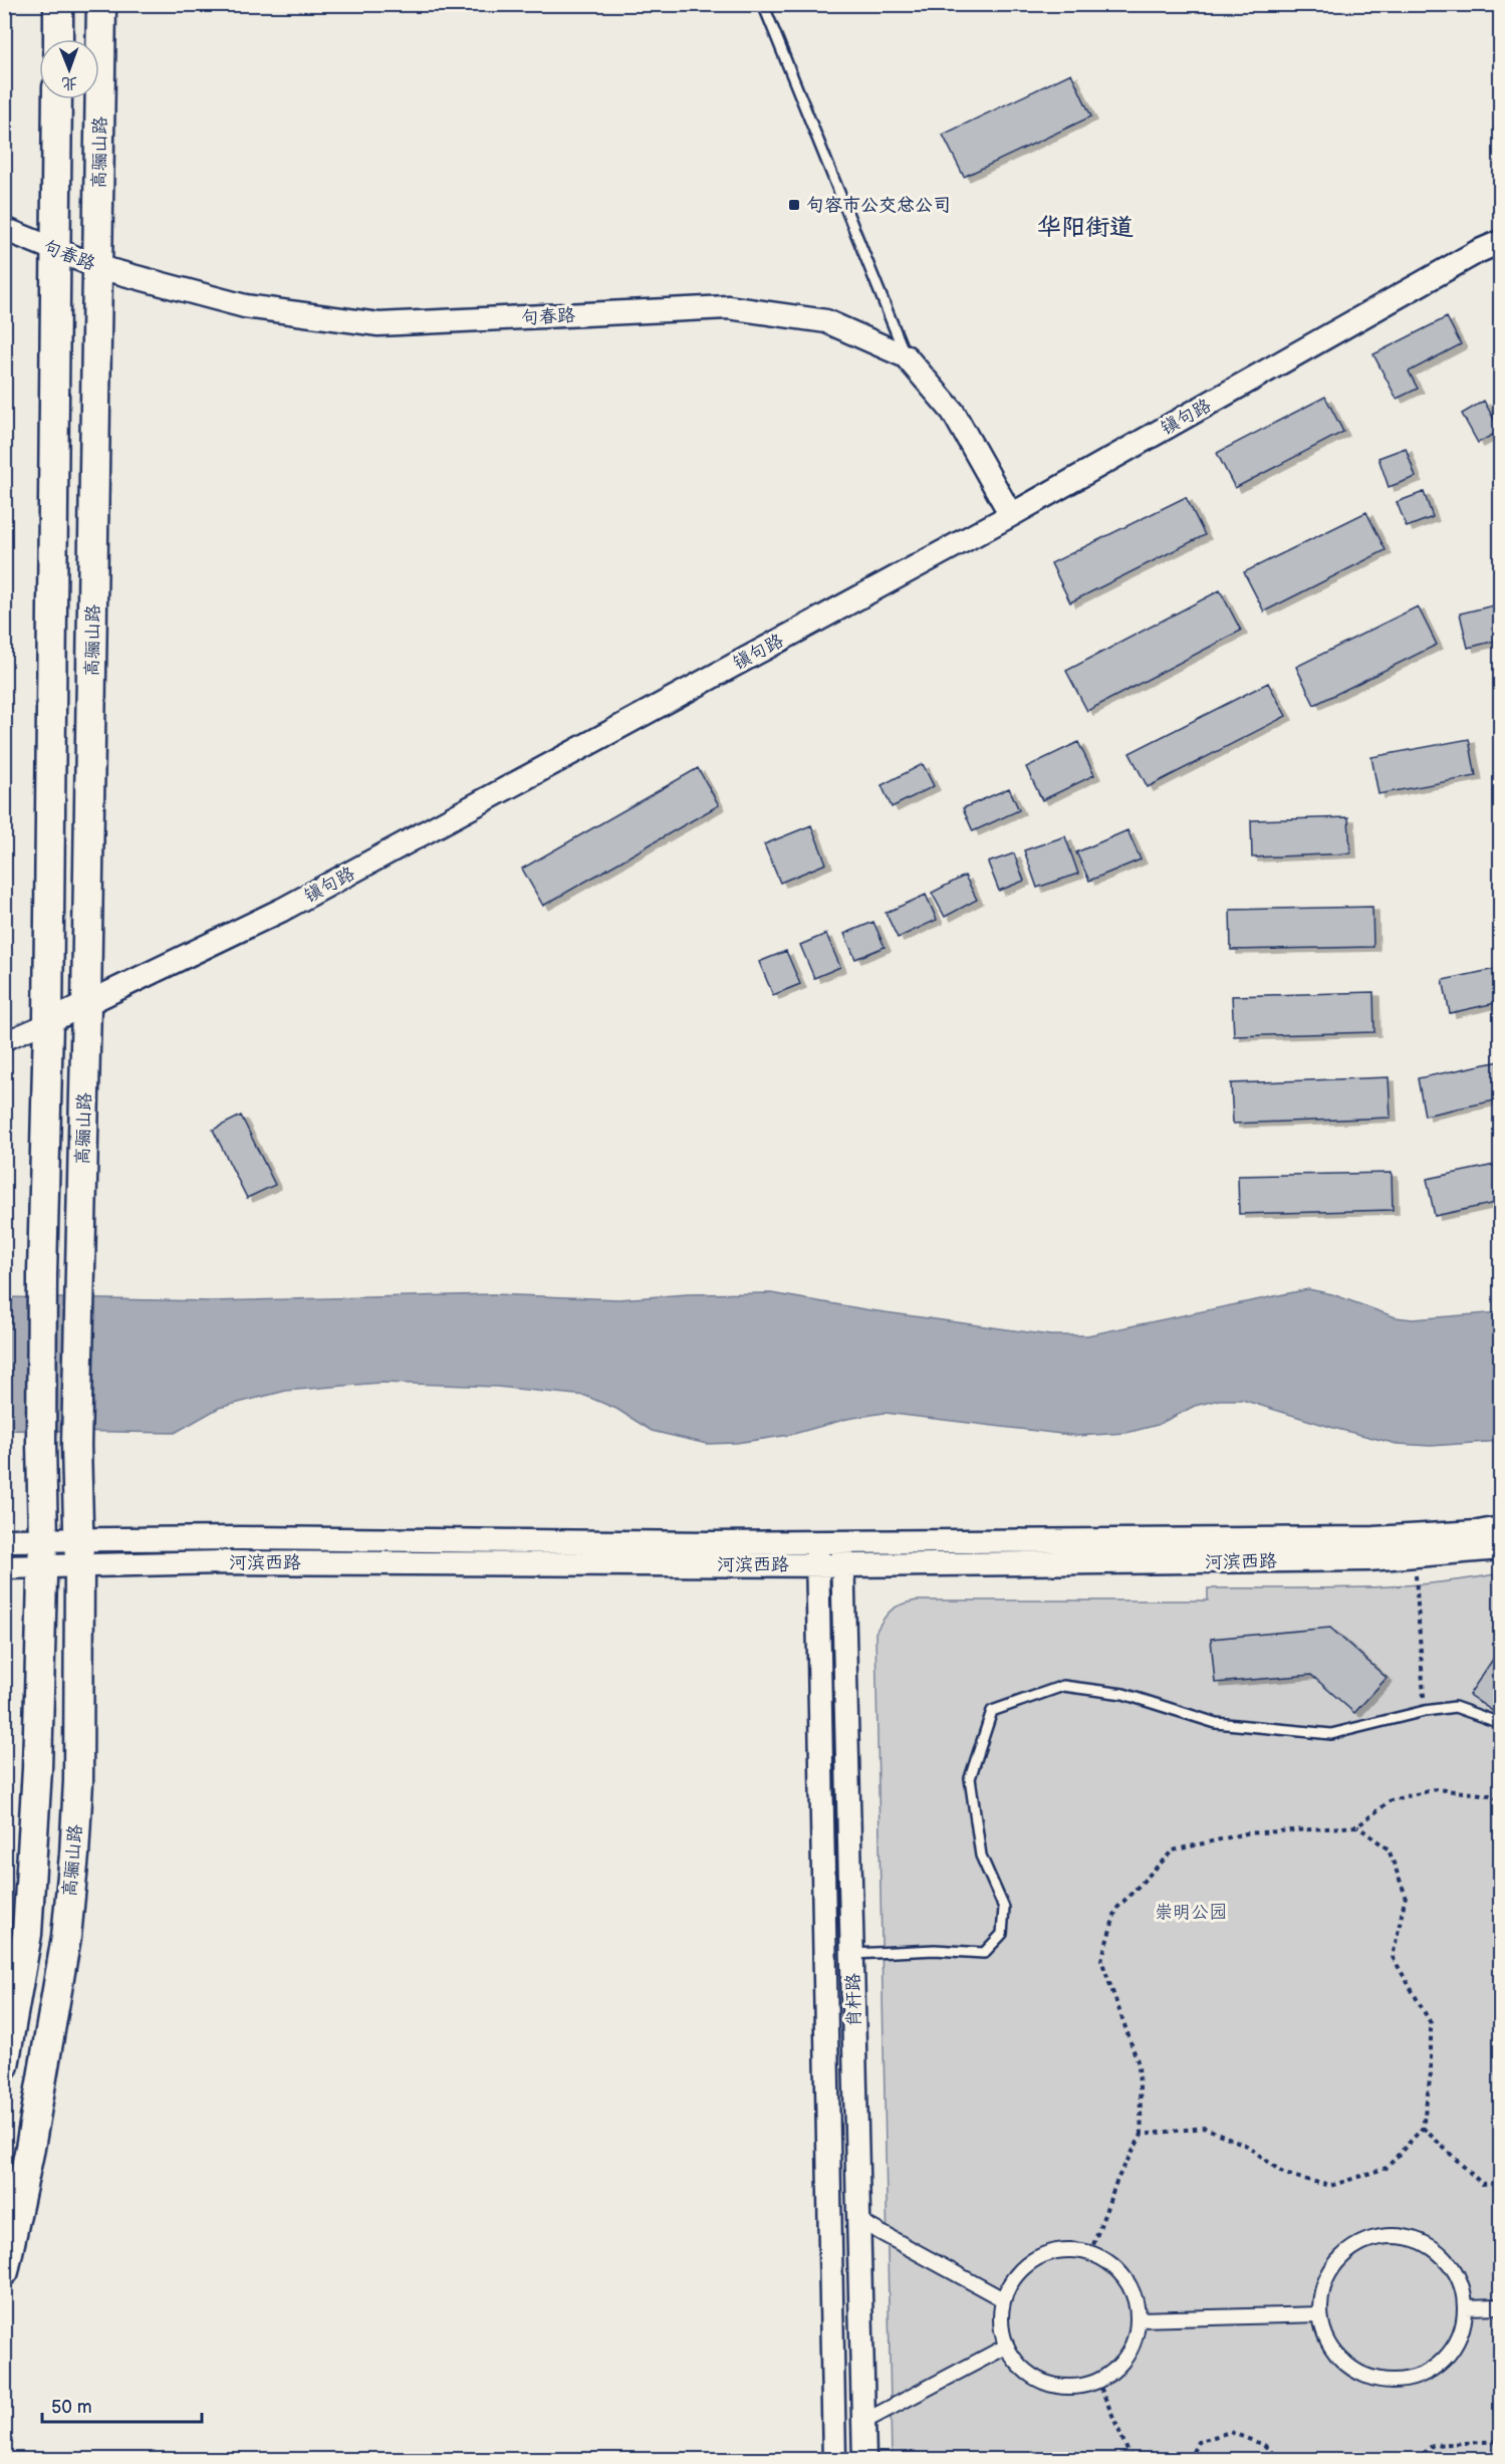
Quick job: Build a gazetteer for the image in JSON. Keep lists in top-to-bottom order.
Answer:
{
  "streets": {
    "main road": ["高骊山路"],
    "street": [
      "句春路",
      "镇句路",
      "河滨西路",
      "肖杆路"
    ]
  },
  "crossings": [
    ["高骊山路", "句春路"],
    ["高骊山路", "镇句路"],
    ["高骊山路", "河滨西路"],
    ["句春路", "镇句路"],
    ["河滨西路", "肖杆路"]
  ],
  "districts": ["华阳街道"],
  "parks": ["崇明公园"],
  "places": {
    "transit": ["句容市公交总公司"]
  },
  "scale_bar": "50 m",
  "north": "bottom"
}
